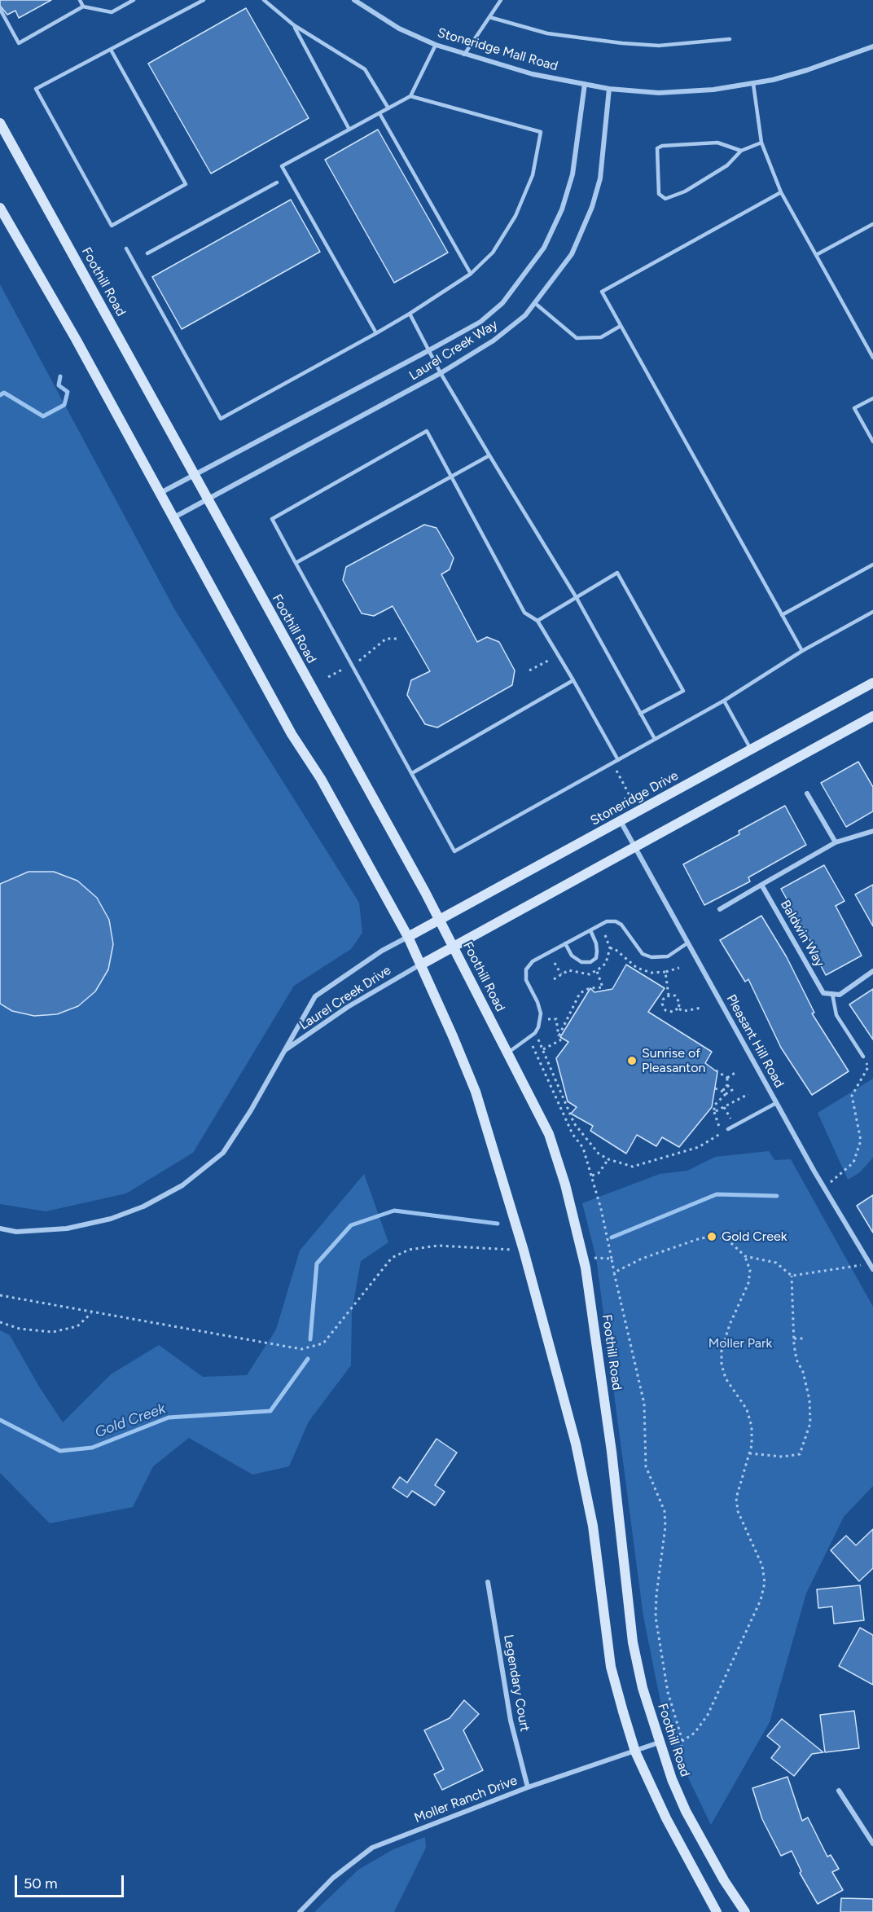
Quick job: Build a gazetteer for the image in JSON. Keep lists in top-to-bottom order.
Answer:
{
  "streets": {
    "main road": ["Foothill Road", "Stoneridge Drive"],
    "street": [
      "Stoneridge Mall Road",
      "Laurel Creek Way",
      "Baldwin Way",
      "Laurel Creek Drive",
      "Pleasant Hill Road",
      "Legendary Court",
      "Moller Ranch Drive"
    ]
  },
  "crossings": [
    ["Stoneridge Mall Road", "Laurel Creek Way"],
    ["Foothill Road", "Laurel Creek Way"],
    ["Foothill Road", "Stoneridge Drive"],
    ["Foothill Road", "Moller Ranch Drive"],
    ["Stoneridge Drive", "Laurel Creek Drive"],
    ["Stoneridge Drive", "Pleasant Hill Road"],
    ["Legendary Court", "Moller Ranch Drive"]
  ],
  "water": ["Gold Creek"],
  "parks": ["Moller Park"],
  "places": ["Sunrise of Pleasanton", "Gold Creek"],
  "scale_bar": "50 m"
}
